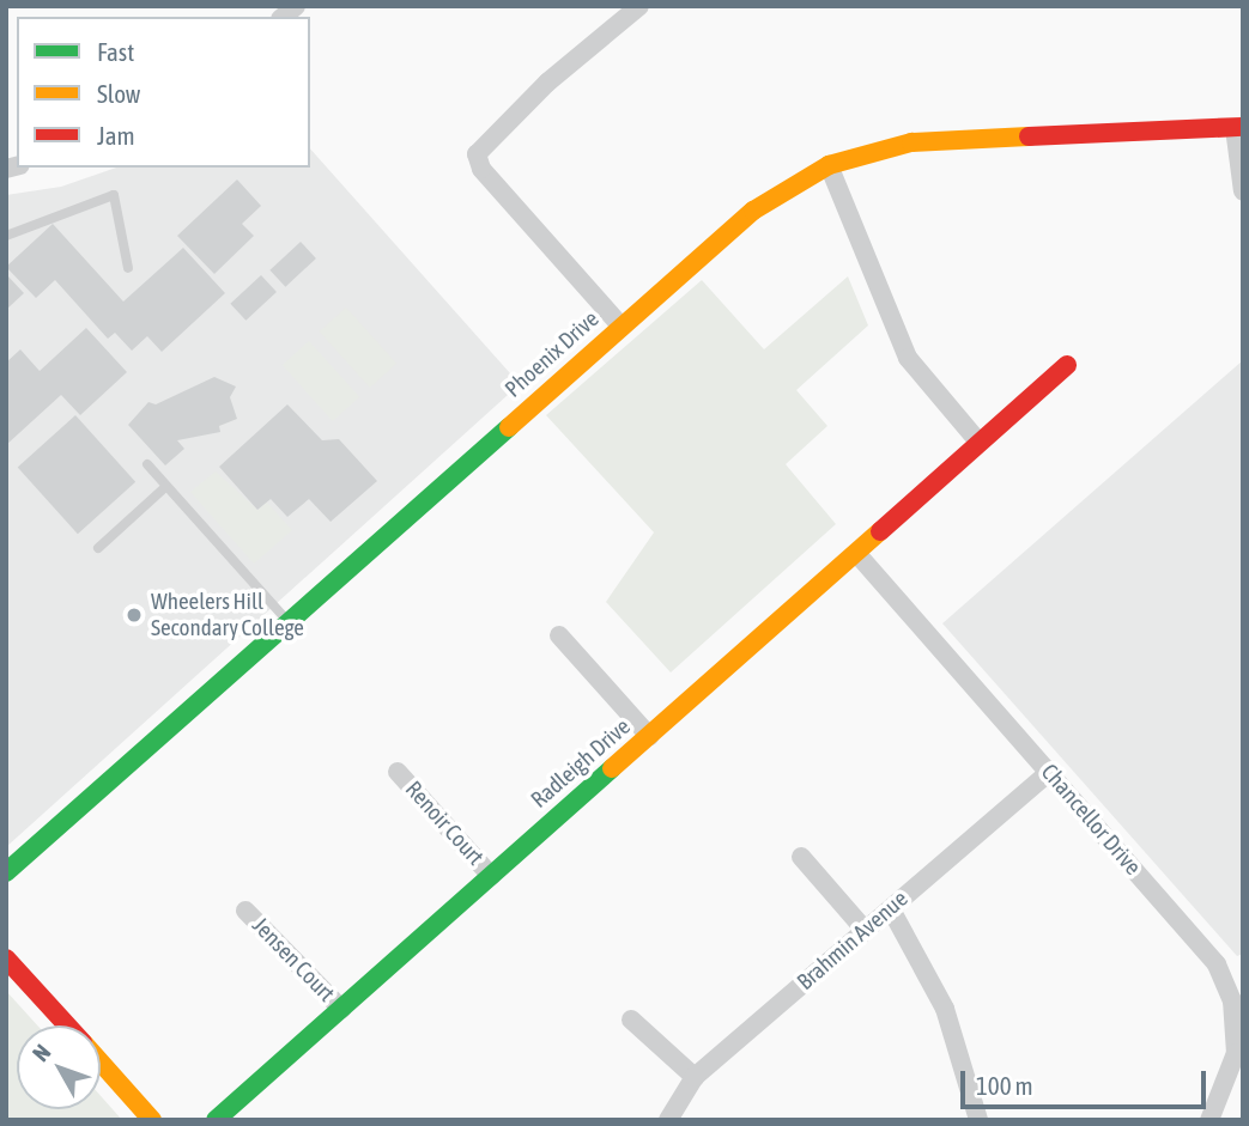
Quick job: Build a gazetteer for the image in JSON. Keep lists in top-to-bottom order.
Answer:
{
  "streets": {
    "street": [
      "Phoenix Drive",
      "Radleigh Drive",
      "Chancellor Drive",
      "Renoir Court",
      "Brahmin Avenue",
      "Jensen Court"
    ]
  },
  "crossings": [
    ["Radleigh Drive", "Chancellor Drive"],
    ["Radleigh Drive", "Renoir Court"],
    ["Radleigh Drive", "Jensen Court"],
    ["Chancellor Drive", "Brahmin Avenue"]
  ],
  "places": ["Wheelers Hill Secondary College"],
  "legend": ["Fast", "Slow", "Jam"],
  "scale_bar": "100 m",
  "north": "top left"
}
